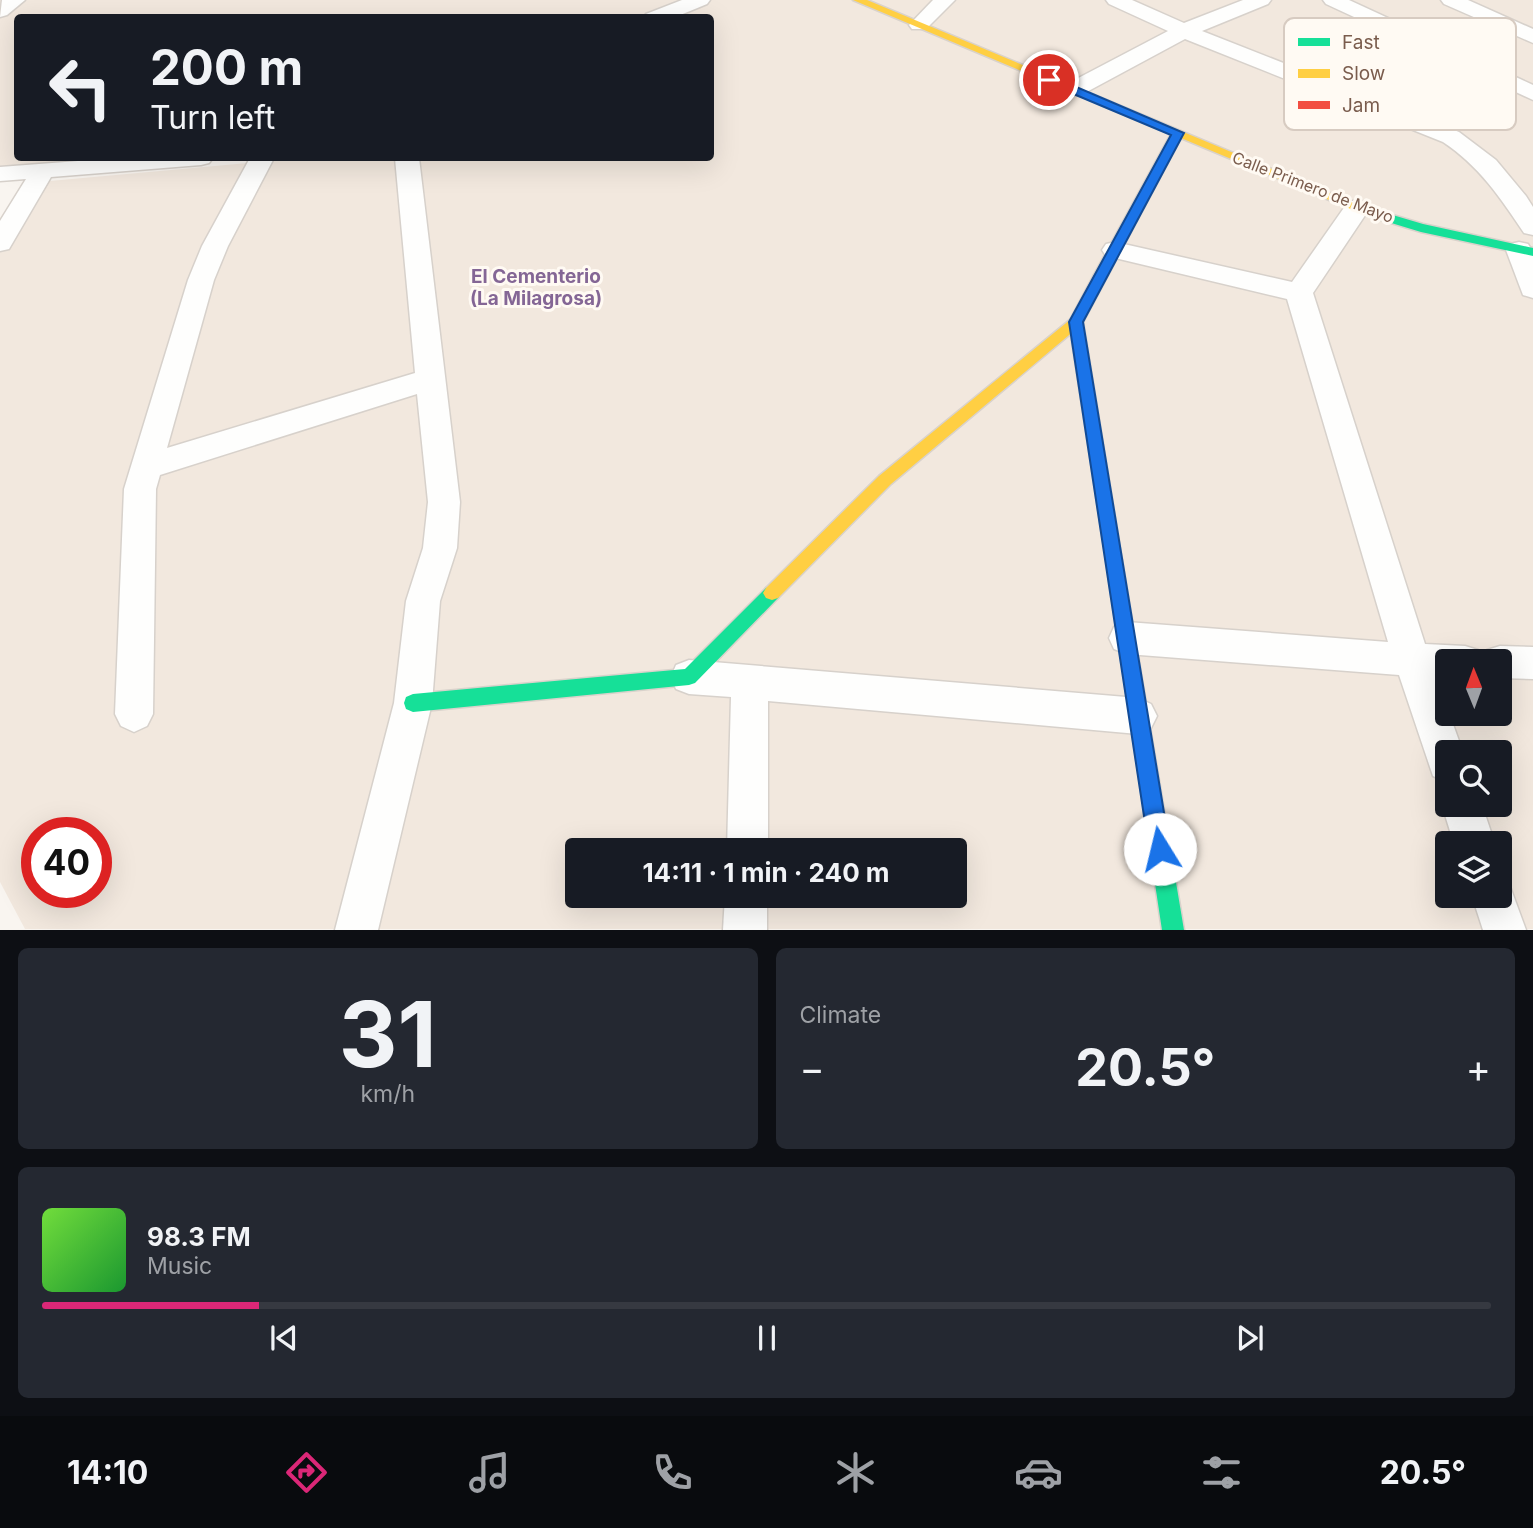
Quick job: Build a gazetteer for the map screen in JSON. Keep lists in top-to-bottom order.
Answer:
{
  "streets": {
    "street": ["Calle Primero de Mayo"]
  },
  "districts": ["El Cementerio (La Milagrosa)"],
  "legend": ["Fast", "Slow", "Jam"],
  "north": "top",
  "page": {
    "turn": ["200 m", "Turn left"],
    "limit": "40",
    "trip": "14:11 · 1 min · 240 m",
    "tile": [
      ["31", "km/h"],
      "Climate"
    ],
    "heat": ["−", "20.5°", "+"],
    "song": ["98.3 FM", "Music"],
    "tabs": ["14:10", "20.5°"]
  }
}
